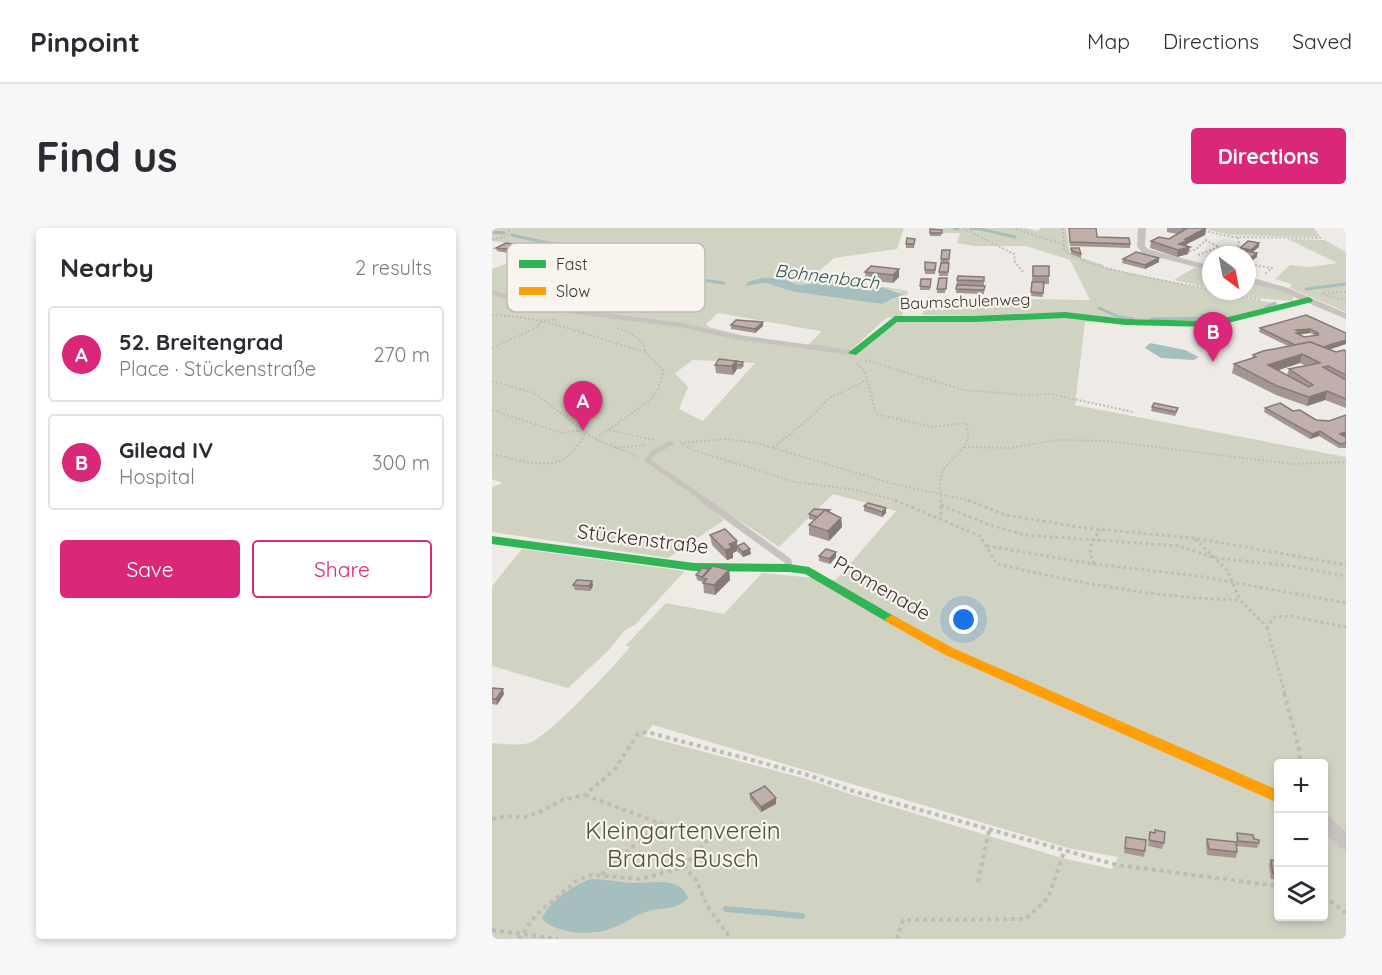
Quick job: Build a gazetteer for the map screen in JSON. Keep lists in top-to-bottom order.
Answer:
{
  "streets": {
    "street": ["Baumschulenweg", "Stückenstraße", "Promenade"]
  },
  "crossings": [
    ["Stückenstraße", "Promenade"]
  ],
  "water": ["Bohnenbach"],
  "parks": ["Kleingartenverein Brands Busch"],
  "legend": ["Fast", "Slow"],
  "north": "bottom right",
  "page": {
    "header": "Pinpoint",
    "nav": ["Map", "Directions", "Saved"],
    "buttons": [
      "Directions",
      ["Save", "Share"]
    ],
    "title": "Find us",
    "heading": ["Nearby", "2 results"],
    "list": [
      {
        "mark": "A",
        "name": "52. Breitengrad",
        "note": "Place · Stückenstraße",
        "value": "270 m"
      },
      {
        "mark": "B",
        "name": "Gilead IV",
        "note": "Hospital",
        "value": "300 m"
      }
    ],
    "pins": ["B", "A"],
    "map_buttons": ["+", "−"]
  }
}
